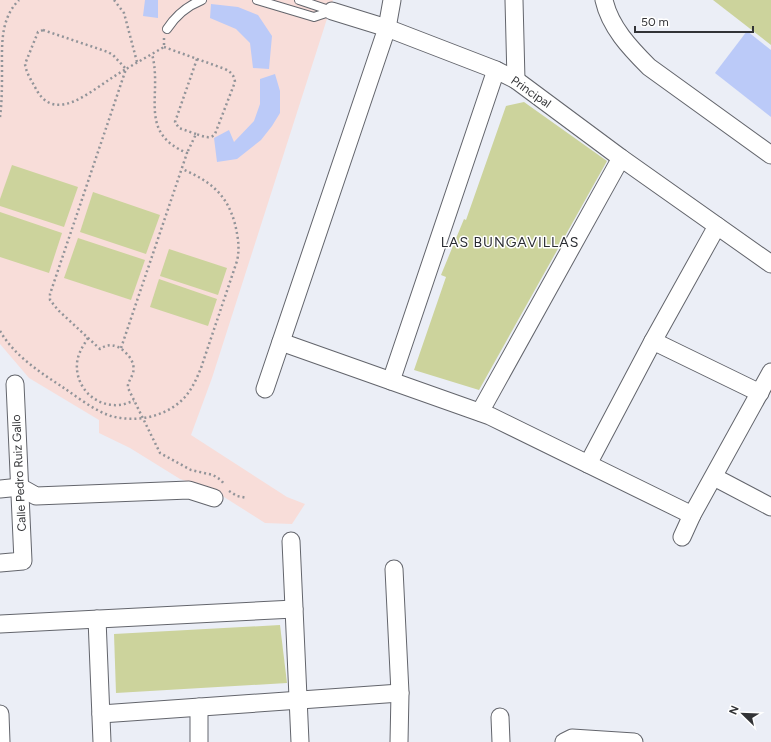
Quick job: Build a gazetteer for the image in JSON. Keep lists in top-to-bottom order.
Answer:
{
  "streets": {
    "street": ["Principal", "Calle Pedro Ruiz Gallo"]
  },
  "districts": ["LAS BUNGAVILLAS"],
  "scale_bar": "50 m",
  "north": "top left"
}
